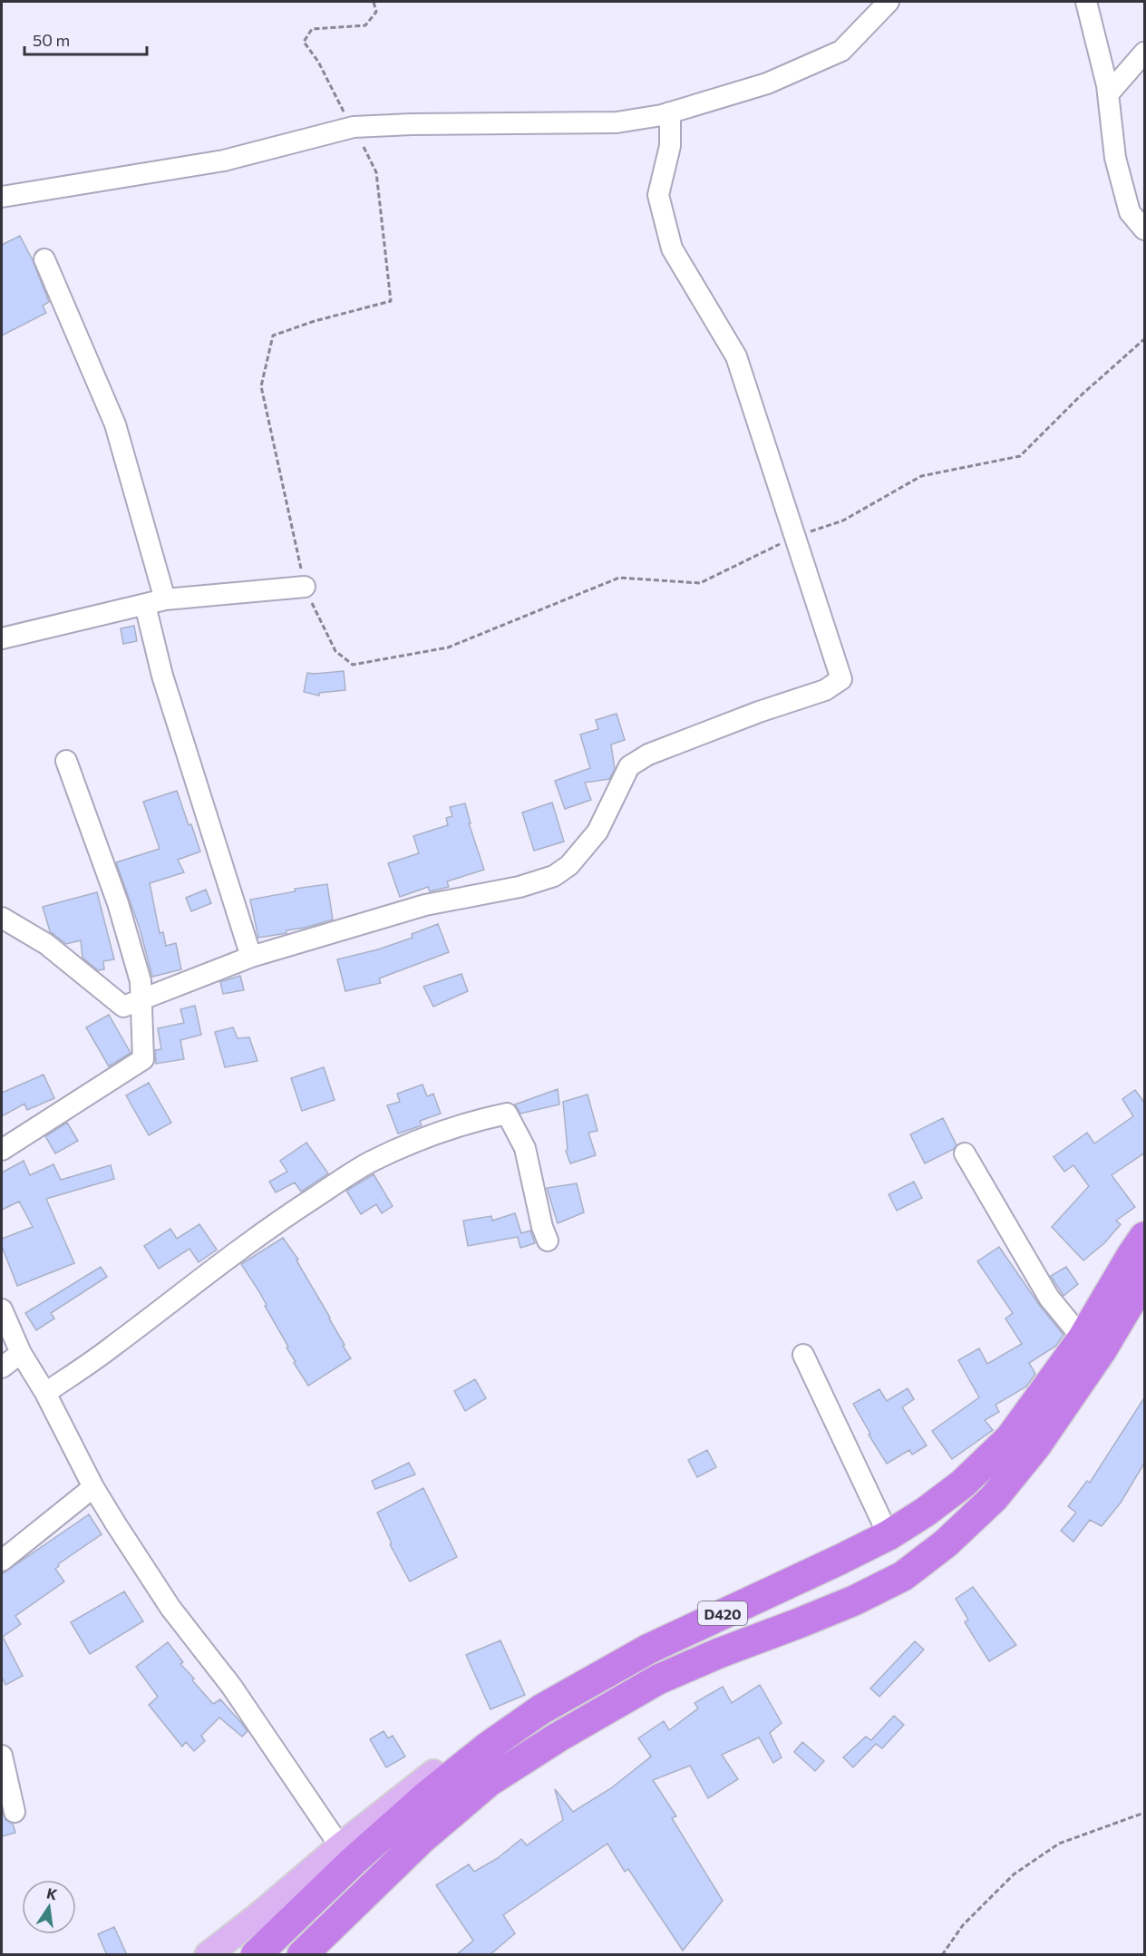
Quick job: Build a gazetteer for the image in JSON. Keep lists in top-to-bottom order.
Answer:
{
  "streets": {
    "highway": ["D420"]
  },
  "scale_bar": "50 m",
  "north": "top"
}
